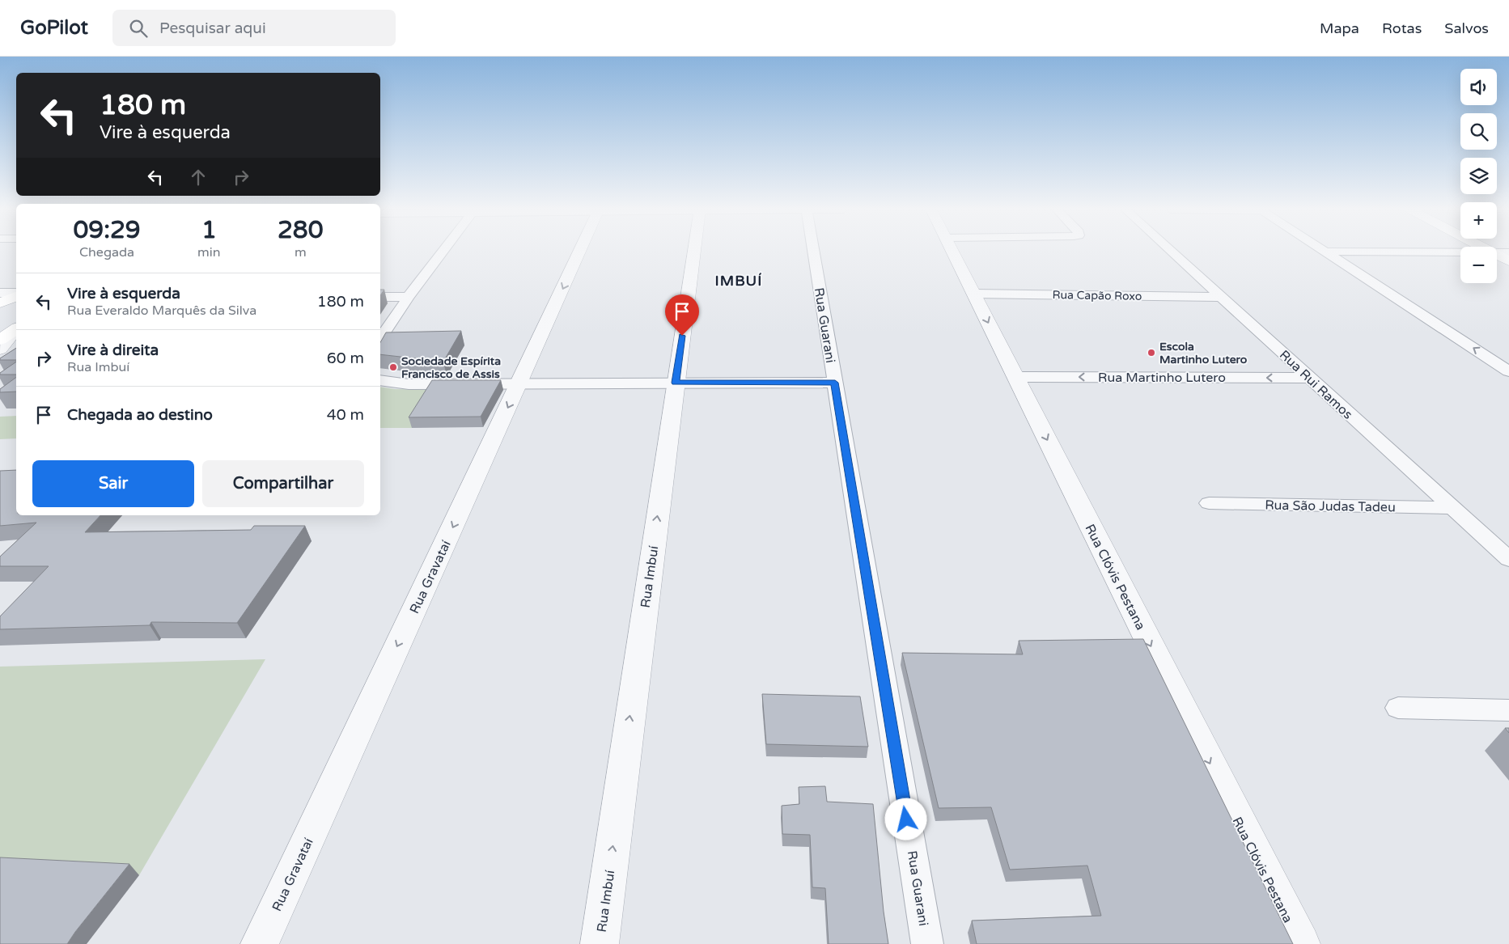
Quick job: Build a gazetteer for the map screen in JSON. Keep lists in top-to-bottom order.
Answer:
{
  "streets": {
    "street": [
      "Rua Capão Roxo",
      "Rua Guarani",
      "Rua Martinho Lutero",
      "Rua Rui Ramos",
      "Rua São Judas Tadeu",
      "Rua Gravataí",
      "Rua Imbuí",
      "Rua Clóvis Pestana"
    ]
  },
  "crossings": [
    ["Rua Capão Roxo", "Rua Rui Ramos"],
    ["Rua Capão Roxo", "Rua Clóvis Pestana"],
    ["Rua Martinho Lutero", "Rua Rui Ramos"],
    ["Rua Martinho Lutero", "Rua Clóvis Pestana"],
    ["Rua Rui Ramos", "Rua São Judas Tadeu"]
  ],
  "one_way": [
    "Rua Martinho Lutero",
    "Rua Gravataí",
    "Rua Imbuí",
    "Rua Clóvis Pestana"
  ],
  "districts": ["IMBUÍ"],
  "places": ["Escola Martinho Lutero", "Sociedade Espírita Francisco de Assis"],
  "page": {
    "header": "GoPilot",
    "search": "Pesquisar aqui",
    "nav": ["Mapa", "Rotas", "Salvos"],
    "map_buttons": ["+", "−"],
    "turn": ["180 m", "Vire à esquerda"],
    "eta": [
      "09:29",
      "Chegada",
      "1",
      "min",
      "280",
      "m"
    ],
    "list": [
      {
        "name": "Vire à esquerda",
        "note": "Rua Everaldo Marquês da Silva",
        "value": "180 m"
      },
      {
        "name": "Vire à direita",
        "note": "Rua Imbuí",
        "value": "60 m"
      },
      {
        "name": "Chegada ao destino",
        "value": "40 m"
      }
    ],
    "buttons": ["Sair", "Compartilhar"]
  }
}
